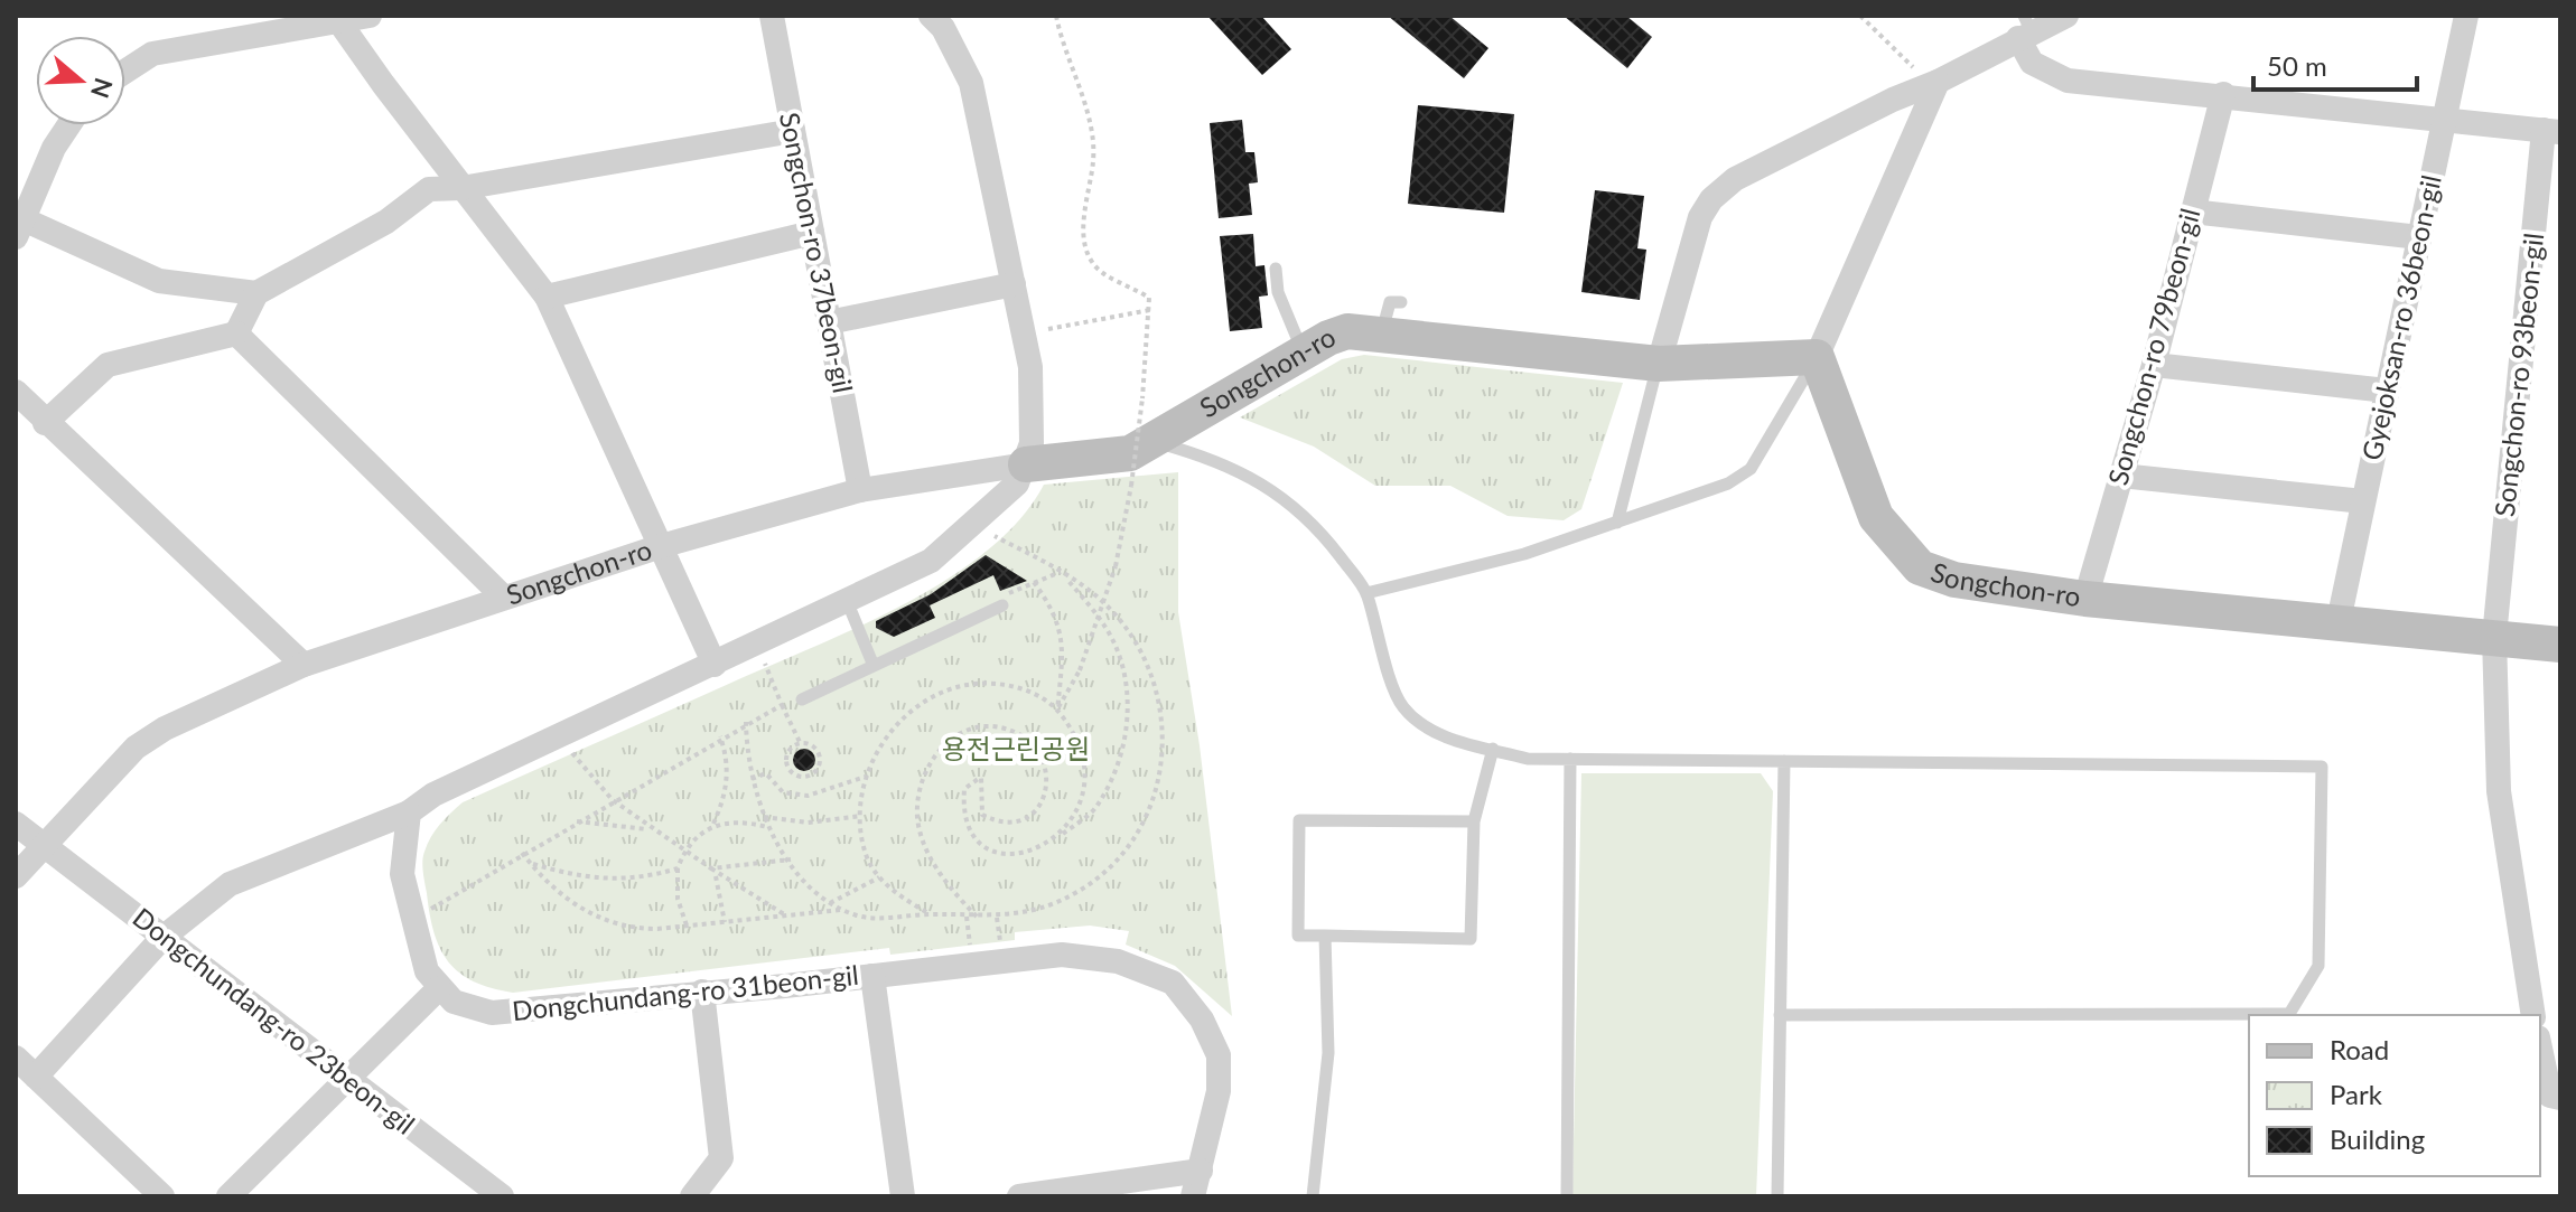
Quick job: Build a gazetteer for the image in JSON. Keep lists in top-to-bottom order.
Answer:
{
  "streets": {
    "street": [
      "Songchon-ro 37beon-gil",
      "Gyejoksan-ro 36beon-gil",
      "Songchon-ro 79beon-gil",
      "Songchon-ro",
      "Songchon-ro 93beon-gil",
      "Dongchundang-ro 31beon-gil",
      "Dongchundang-ro 23beon-gil"
    ]
  },
  "crossings": [
    ["Songchon-ro 37beon-gil", "Songchon-ro"],
    ["Gyejoksan-ro 36beon-gil", "Songchon-ro"],
    ["Songchon-ro 79beon-gil", "Songchon-ro"],
    ["Songchon-ro", "Songchon-ro 93beon-gil"],
    ["Songchon-ro", "Dongchundang-ro 23beon-gil"]
  ],
  "parks": ["용전근린공원"],
  "legend": ["Road", "Park", "Building"],
  "scale_bar": "50 m",
  "north": "right"
}
